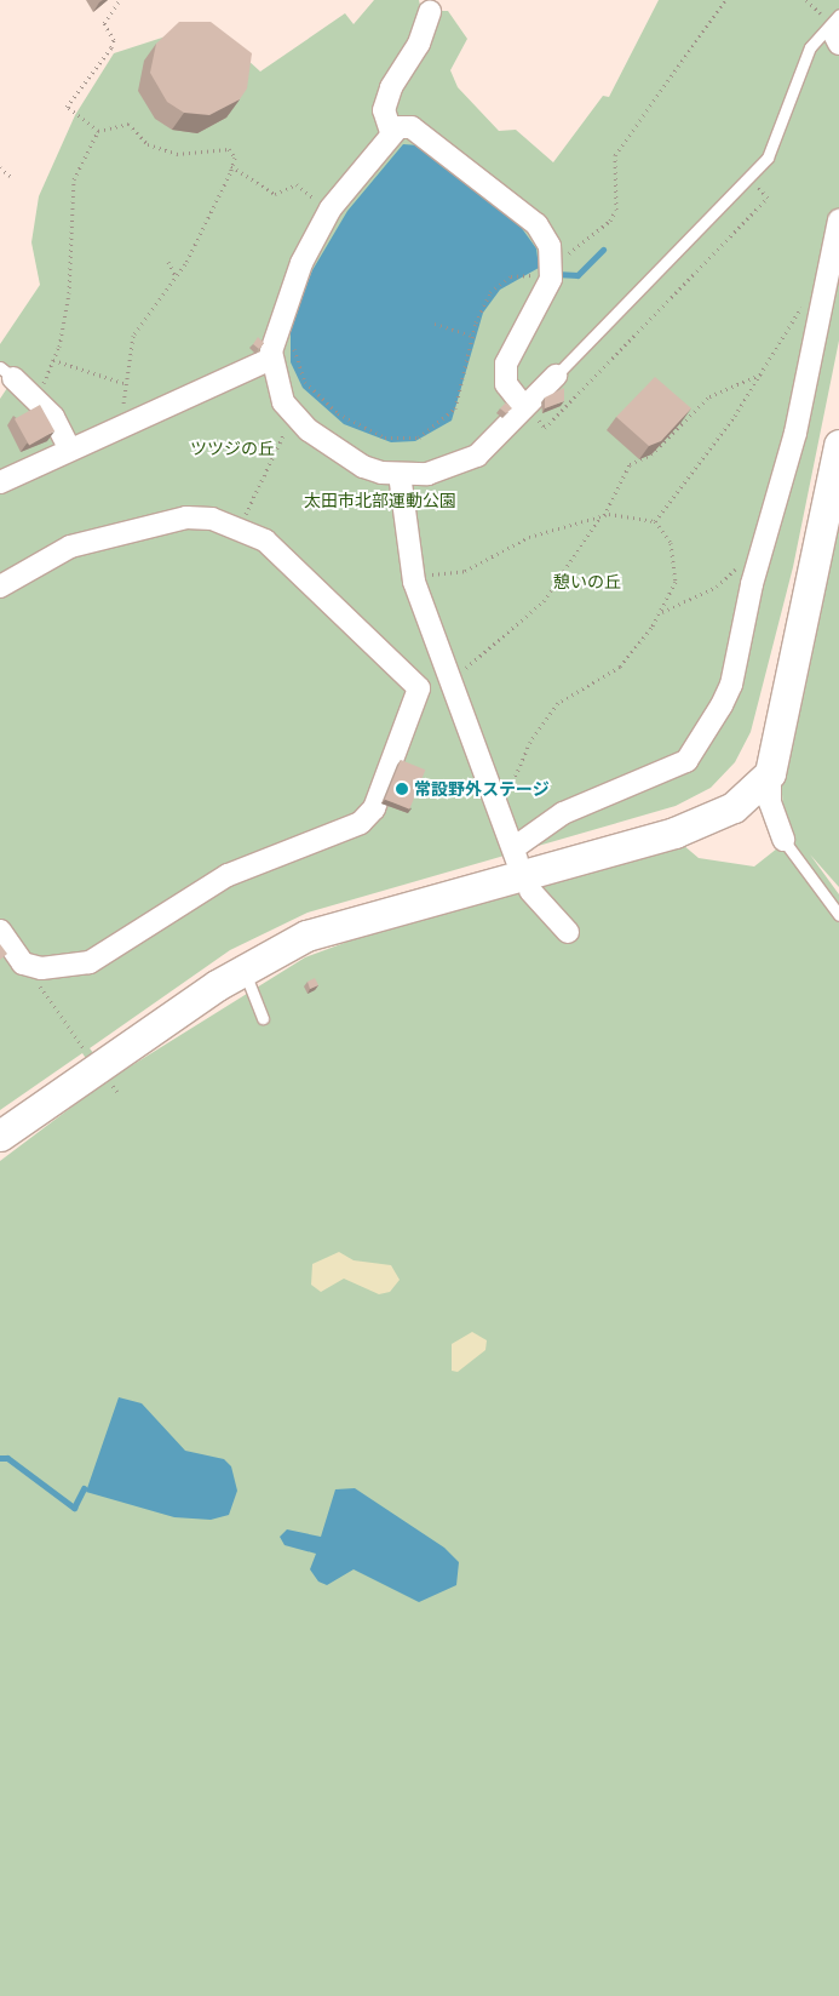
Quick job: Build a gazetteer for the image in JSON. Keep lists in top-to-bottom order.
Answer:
{
  "parks": ["ツツジの丘", "太田市北部運動公園", "憩いの丘"],
  "places": ["常設野外ステージ"]
}
